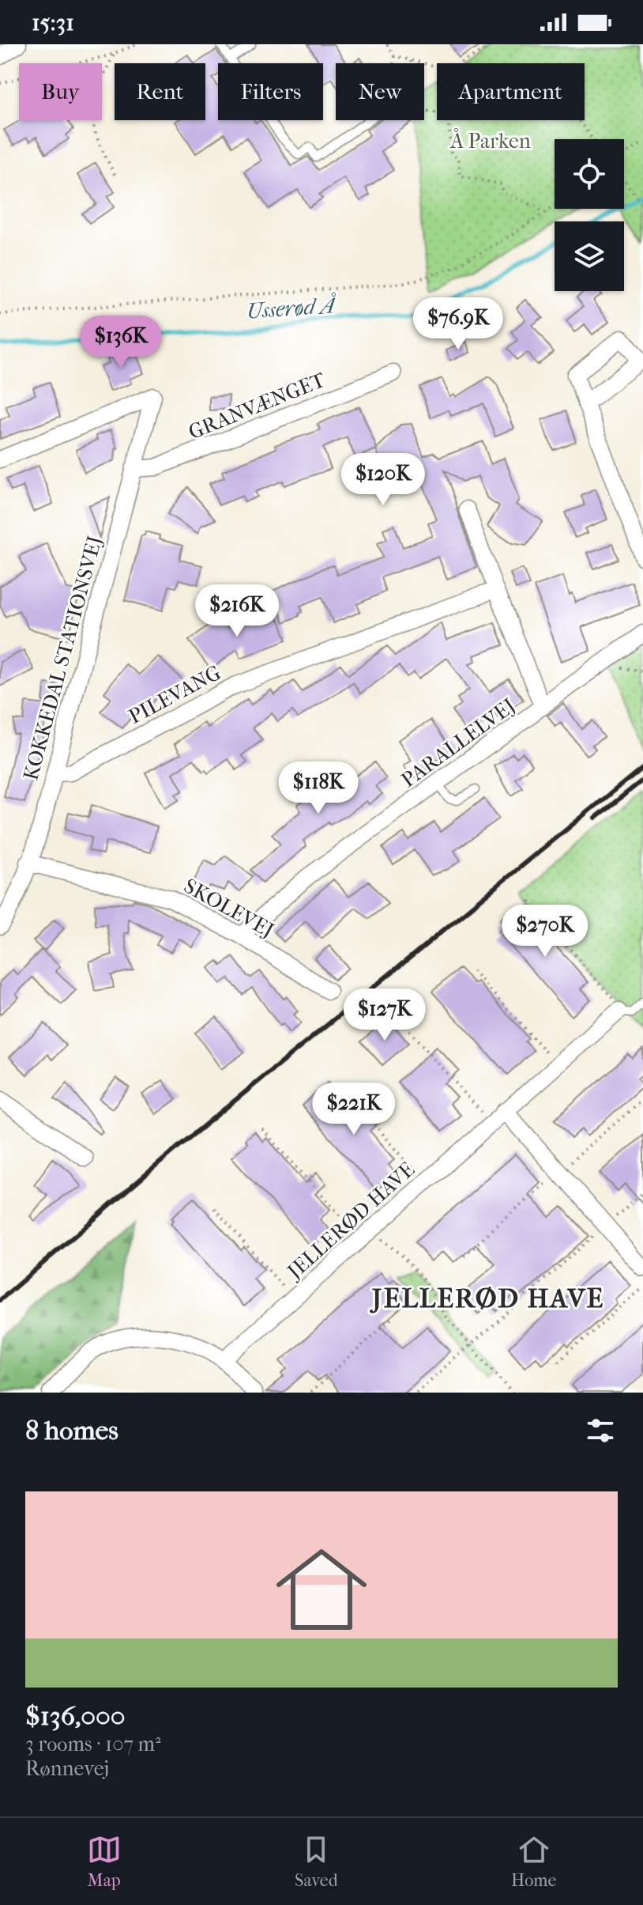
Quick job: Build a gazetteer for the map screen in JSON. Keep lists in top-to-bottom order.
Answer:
{
  "streets": {
    "street": [
      "GRANVÆNGET",
      "KOKKEDAL STATIONSVEJ",
      "PILEVANG",
      "PARALLELVEJ",
      "SKOLEVEJ",
      "JELLERØD HAVE"
    ]
  },
  "crossings": [
    ["GRANVÆNGET", "KOKKEDAL STATIONSVEJ"],
    ["KOKKEDAL STATIONSVEJ", "PILEVANG"],
    ["KOKKEDAL STATIONSVEJ", "SKOLEVEJ"],
    ["PARALLELVEJ", "SKOLEVEJ"]
  ],
  "districts": ["JELLERØD HAVE"],
  "water": ["Usserød Å"],
  "parks": ["Å Parken"],
  "page": {
    "status": "15:31",
    "chip": [
      "Buy",
      "Rent",
      "Filters",
      "New",
      "Apartment"
    ],
    "price": [
      "$76.9K",
      "$136K",
      "$120K",
      "$216K",
      "$118K",
      "$270K",
      "$127K",
      "$221K"
    ],
    "heading": "8 homes",
    "list": [
      {
        "name": "$136,000",
        "note": "3 rooms · 107 m² · Rønnevej"
      }
    ],
    "tabs": ["Map", "Saved", "Home"]
  }
}
